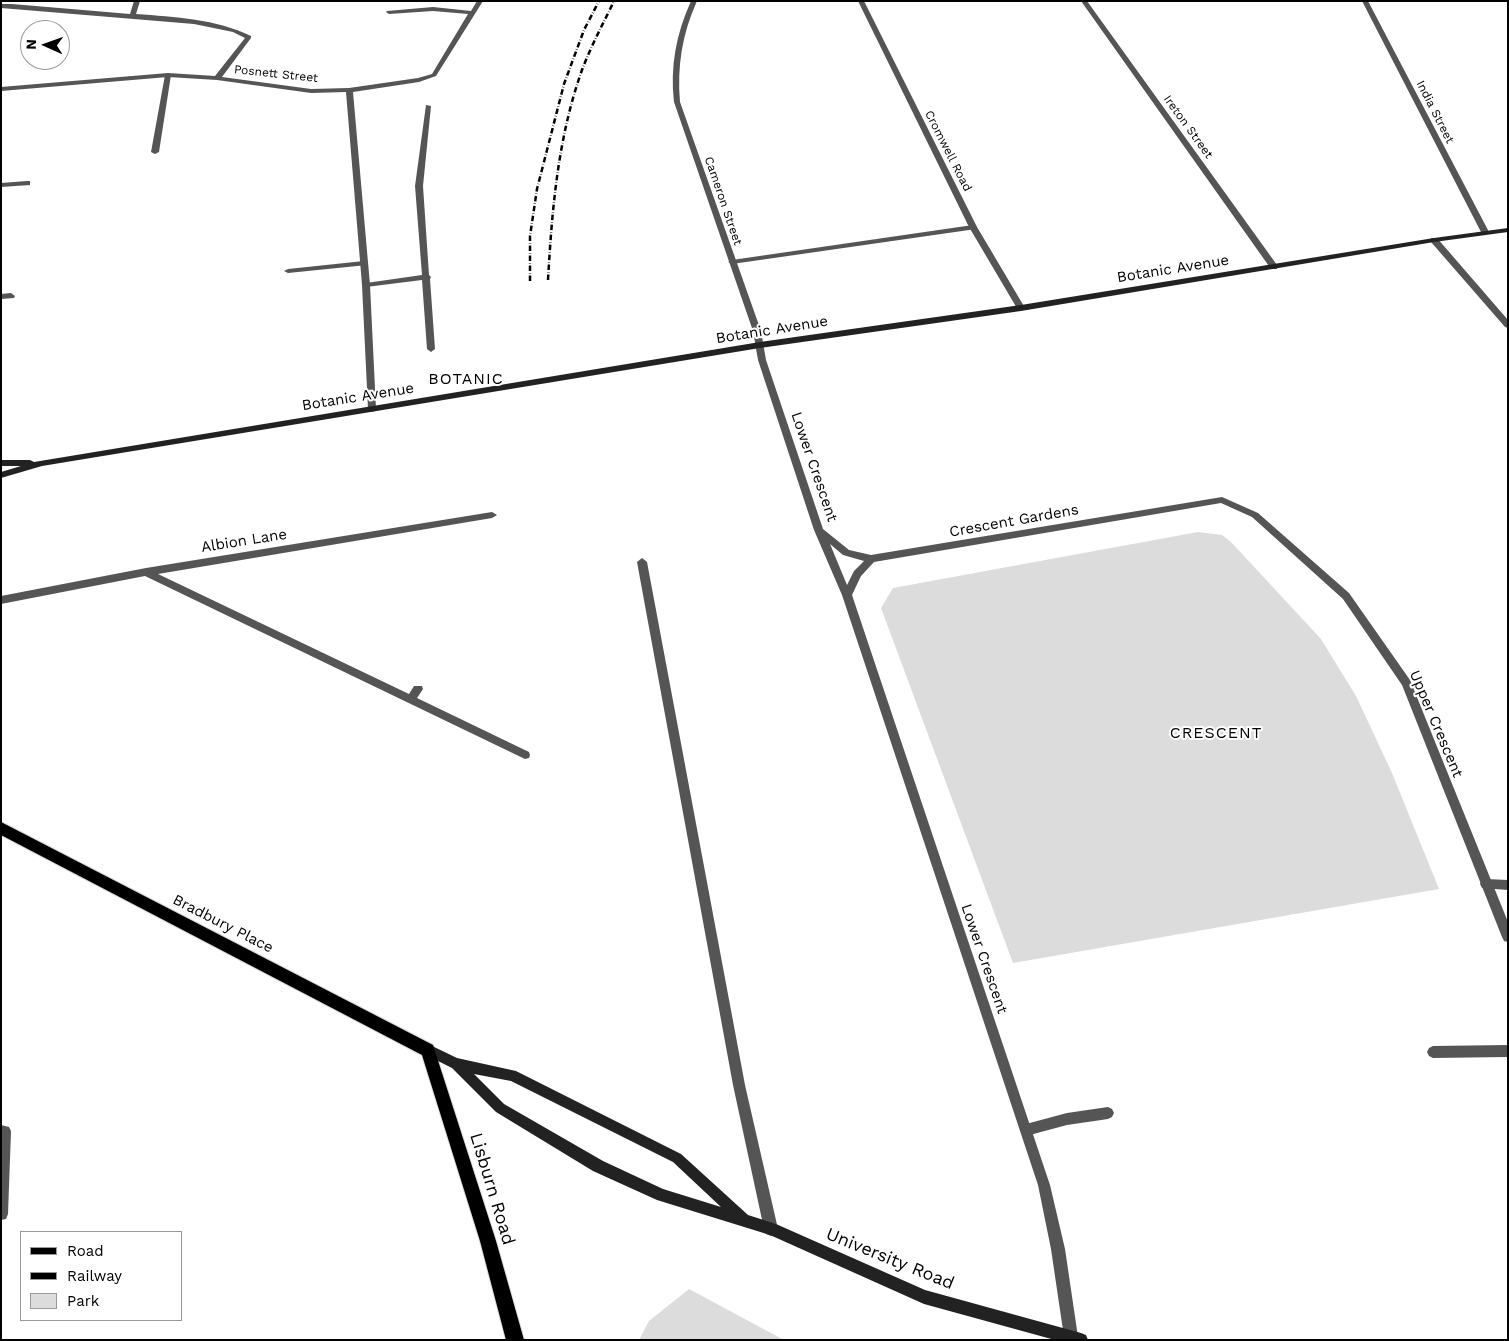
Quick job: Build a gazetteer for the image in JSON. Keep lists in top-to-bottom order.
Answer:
{
  "streets": {
    "main road": ["Bradbury Place", "Lisburn Road"],
    "street": [
      "Posnett Street",
      "India Street",
      "Ireton Street",
      "Cromwell Road",
      "Cameron Street",
      "Botanic Avenue",
      "Lower Crescent",
      "Crescent Gardens",
      "Albion Lane",
      "Upper Crescent",
      "University Road"
    ]
  },
  "crossings": [
    ["India Street", "Botanic Avenue"],
    ["Ireton Street", "Botanic Avenue"],
    ["Cromwell Road", "Botanic Avenue"],
    ["Cameron Street", "Botanic Avenue"],
    ["Cameron Street", "Lower Crescent"],
    ["Botanic Avenue", "Lower Crescent"],
    ["Lower Crescent", "Crescent Gardens"],
    ["Lower Crescent", "University Road"],
    ["Crescent Gardens", "Upper Crescent"],
    ["Bradbury Place", "Lisburn Road"],
    ["Bradbury Place", "University Road"],
    ["Lisburn Road", "University Road"]
  ],
  "districts": ["BOTANIC", "CRESCENT"],
  "legend": ["Road", "Railway", "Park"],
  "north": "left"
}
